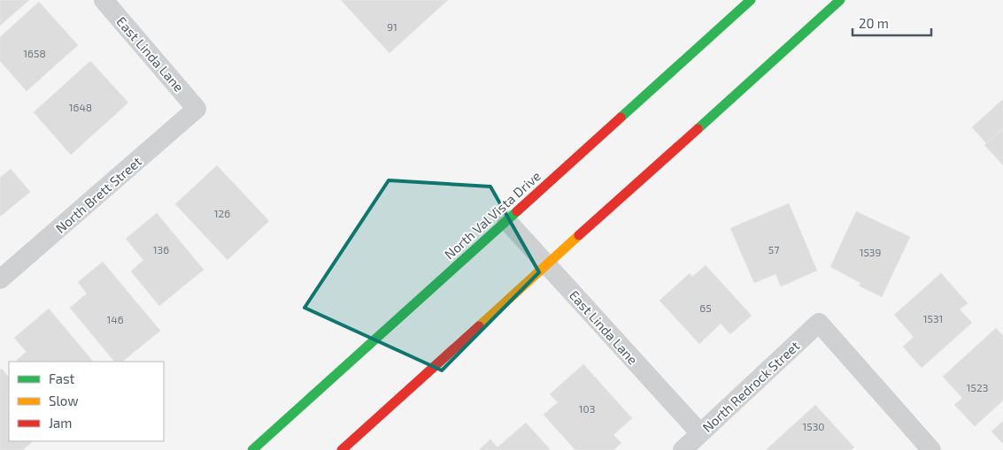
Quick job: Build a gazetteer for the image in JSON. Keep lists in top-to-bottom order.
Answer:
{
  "streets": {
    "main road": ["North Val Vista Drive"],
    "street": ["East Linda Lane", "North Brett Street", "North Redrock Street"]
  },
  "crossings": [
    ["East Linda Lane", "North Brett Street"],
    ["East Linda Lane", "North Val Vista Drive"],
    ["East Linda Lane", "North Redrock Street"]
  ],
  "house_numbers": [
    "91",
    "1658",
    "1648",
    "126",
    "136",
    "57",
    "1539",
    "65",
    "1531",
    "146",
    "1523",
    "103",
    "1530"
  ],
  "legend": ["Fast", "Slow", "Jam"],
  "scale_bar": "20 m"
}
